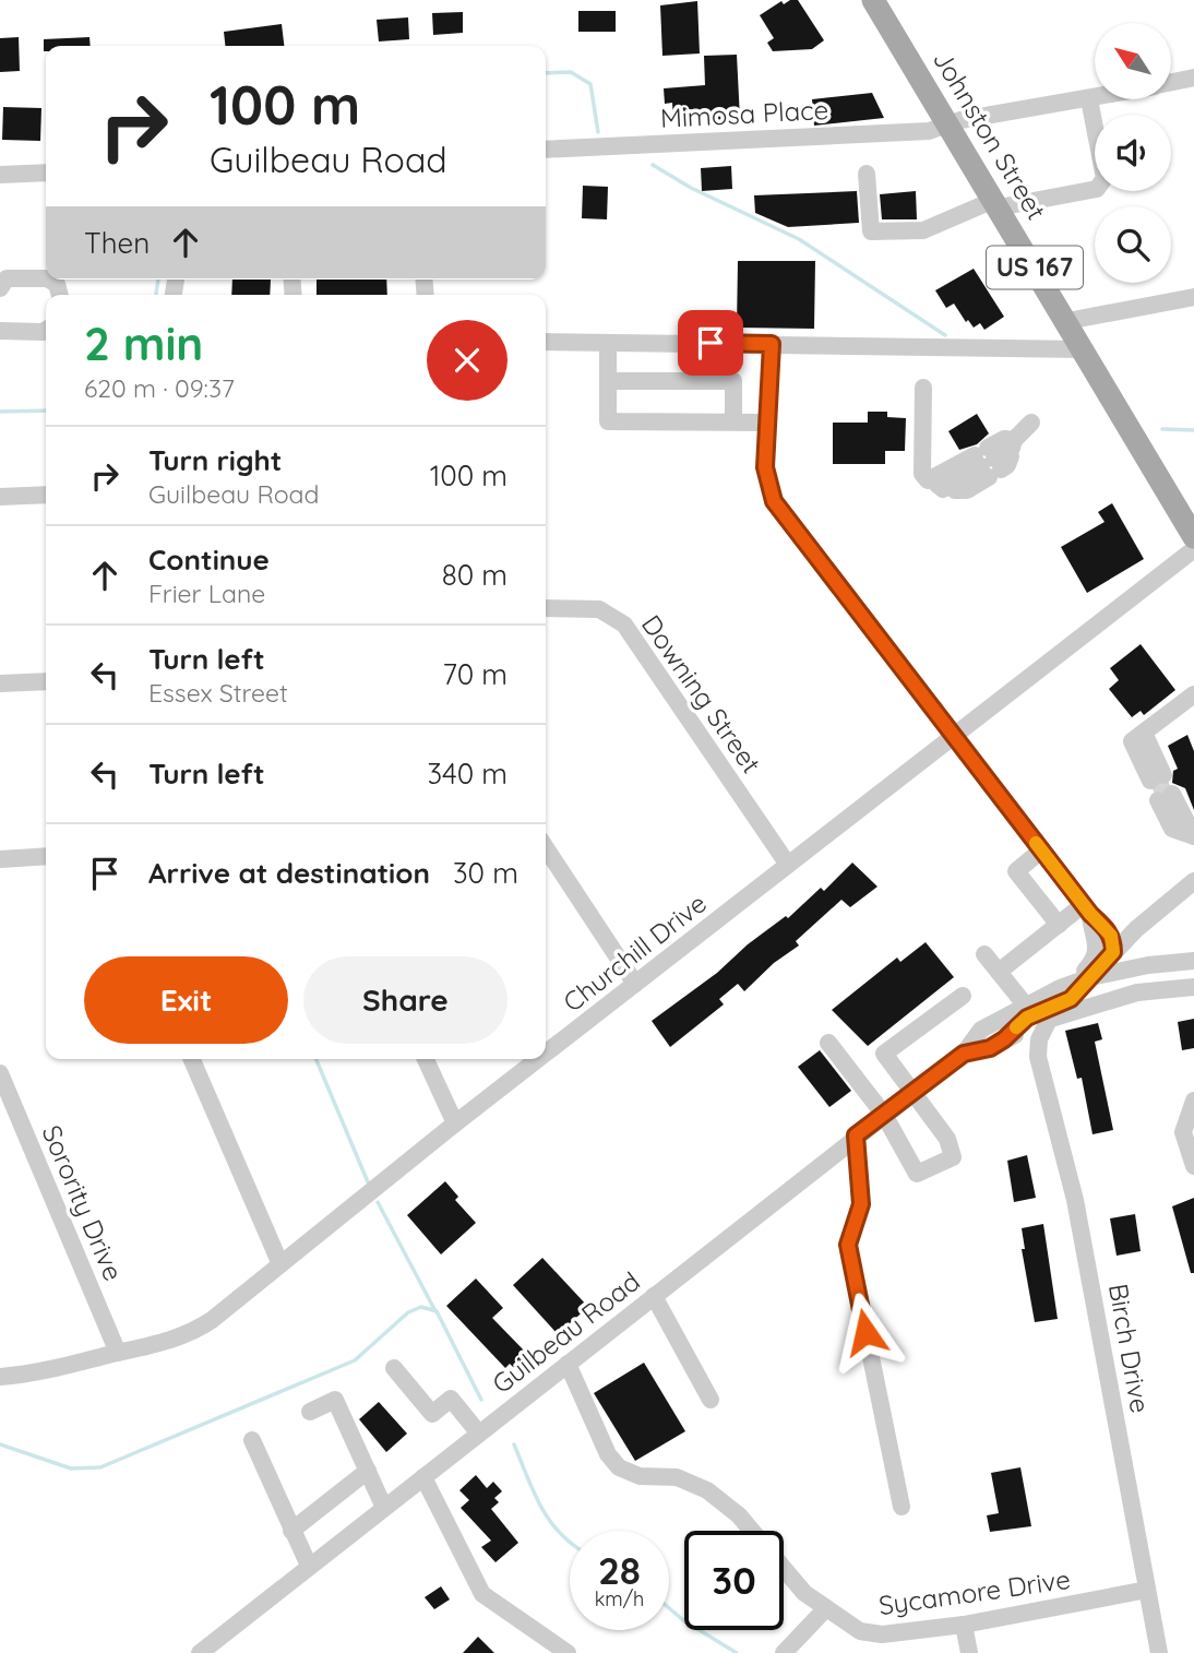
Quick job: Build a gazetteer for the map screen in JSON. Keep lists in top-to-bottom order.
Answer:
{
  "streets": {
    "main road": ["Johnston Street", "US 167"],
    "street": [
      "Mimosa Place",
      "Downing Street",
      "Churchill Drive",
      "Sorority Drive",
      "Guilbeau Road",
      "Birch Drive",
      "Sycamore Drive"
    ]
  },
  "crossings": [
    ["Mimosa Place", "Johnston Street"],
    ["Downing Street", "Churchill Drive"],
    ["Churchill Drive", "Sorority Drive"],
    ["Guilbeau Road", "Sycamore Drive"],
    ["Birch Drive", "Sycamore Drive"]
  ],
  "north": "top left",
  "page": {
    "turn": ["100 m", "Guilbeau Road"],
    "then": "Then",
    "heading": ["2 min", "620 m · 09:37"],
    "list": [
      {
        "name": "Turn right",
        "note": "Guilbeau Road",
        "value": "100 m"
      },
      {
        "name": "Continue",
        "note": "Frier Lane",
        "value": "80 m"
      },
      {
        "name": "Turn left",
        "note": "Essex Street",
        "value": "70 m"
      },
      {
        "name": "Turn left",
        "value": "340 m"
      },
      {
        "name": "Arrive at destination",
        "value": "30 m"
      }
    ],
    "buttons": ["Exit", "Share"],
    "speed": "28 km/h",
    "limit": "30"
  }
}
